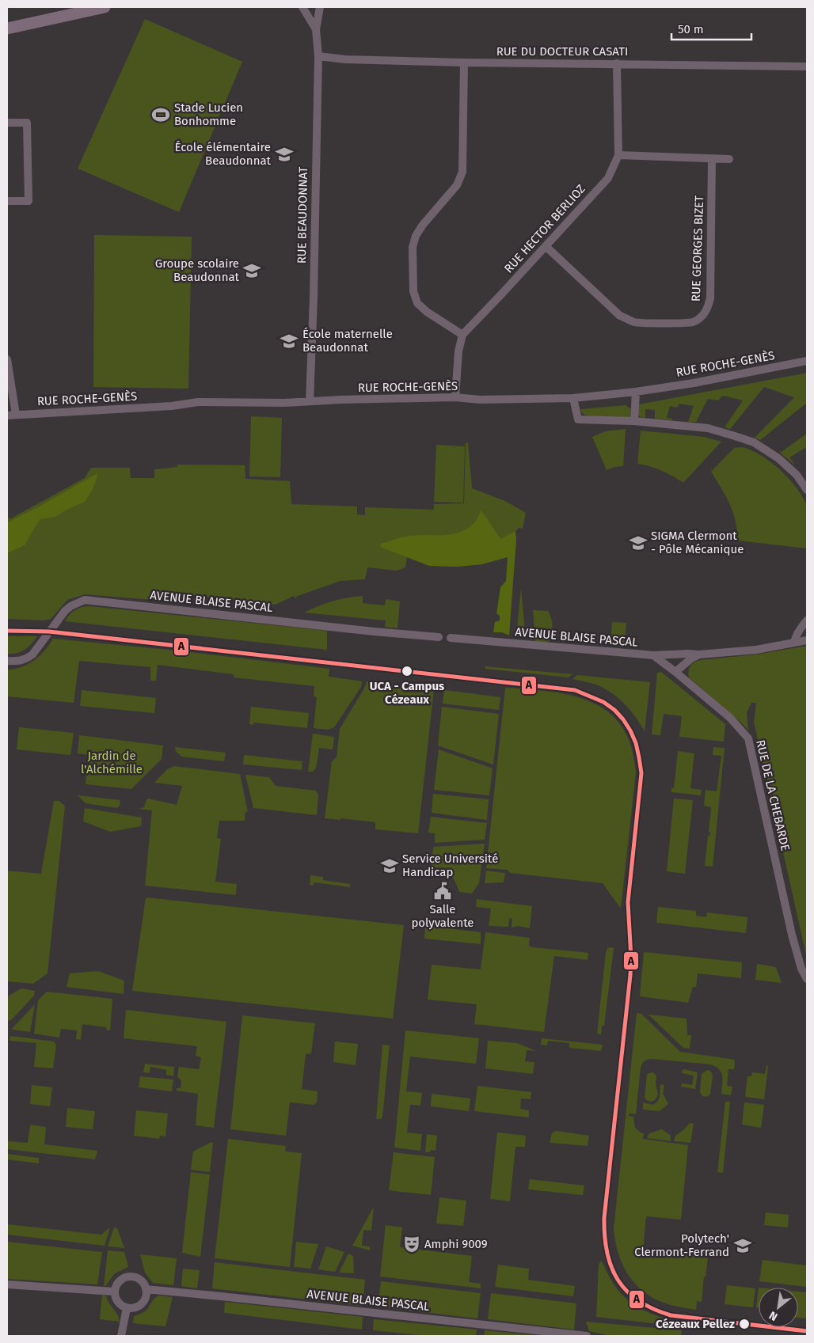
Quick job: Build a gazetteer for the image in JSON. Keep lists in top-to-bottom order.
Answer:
{
  "streets": {
    "street": [
      "RUE DU DOCTEUR CASATI",
      "RUE BEAUDONNAT",
      "RUE HECTOR BERLIOZ",
      "RUE GEORGES BIZET",
      "RUE ROCHE-GENÈS",
      "AVENUE BLAISE PASCAL",
      "RUE DE LA CHEBARDE"
    ]
  },
  "crossings": [
    ["RUE DU DOCTEUR CASATI", "RUE BEAUDONNAT"],
    ["RUE DU DOCTEUR CASATI", "RUE HECTOR BERLIOZ"],
    ["RUE BEAUDONNAT", "RUE ROCHE-GENÈS"],
    ["RUE HECTOR BERLIOZ", "RUE GEORGES BIZET"],
    ["AVENUE BLAISE PASCAL", "RUE DE LA CHEBARDE"]
  ],
  "parks": ["Jardin de l'Alchémille"],
  "places": {
    "sports": ["Stade Lucien Bonhomme"],
    "school or university": [
      "École élémentaire Beaudonnat",
      "Groupe scolaire Beaudonnat",
      "École maternelle Beaudonnat",
      "SIGMA Clermont - Pôle Mécanique",
      "Service Université Handicap",
      "Polytech' Clermont-Ferrand"
    ],
    "other": ["UCA - Campus Cézeaux", "Cézeaux Pellez"],
    "public building": ["Salle polyvalente"],
    "theatre": ["Amphi 9009"]
  },
  "lines": ["transit line A"],
  "scale_bar": "50 m",
  "north": "bottom left"
}
